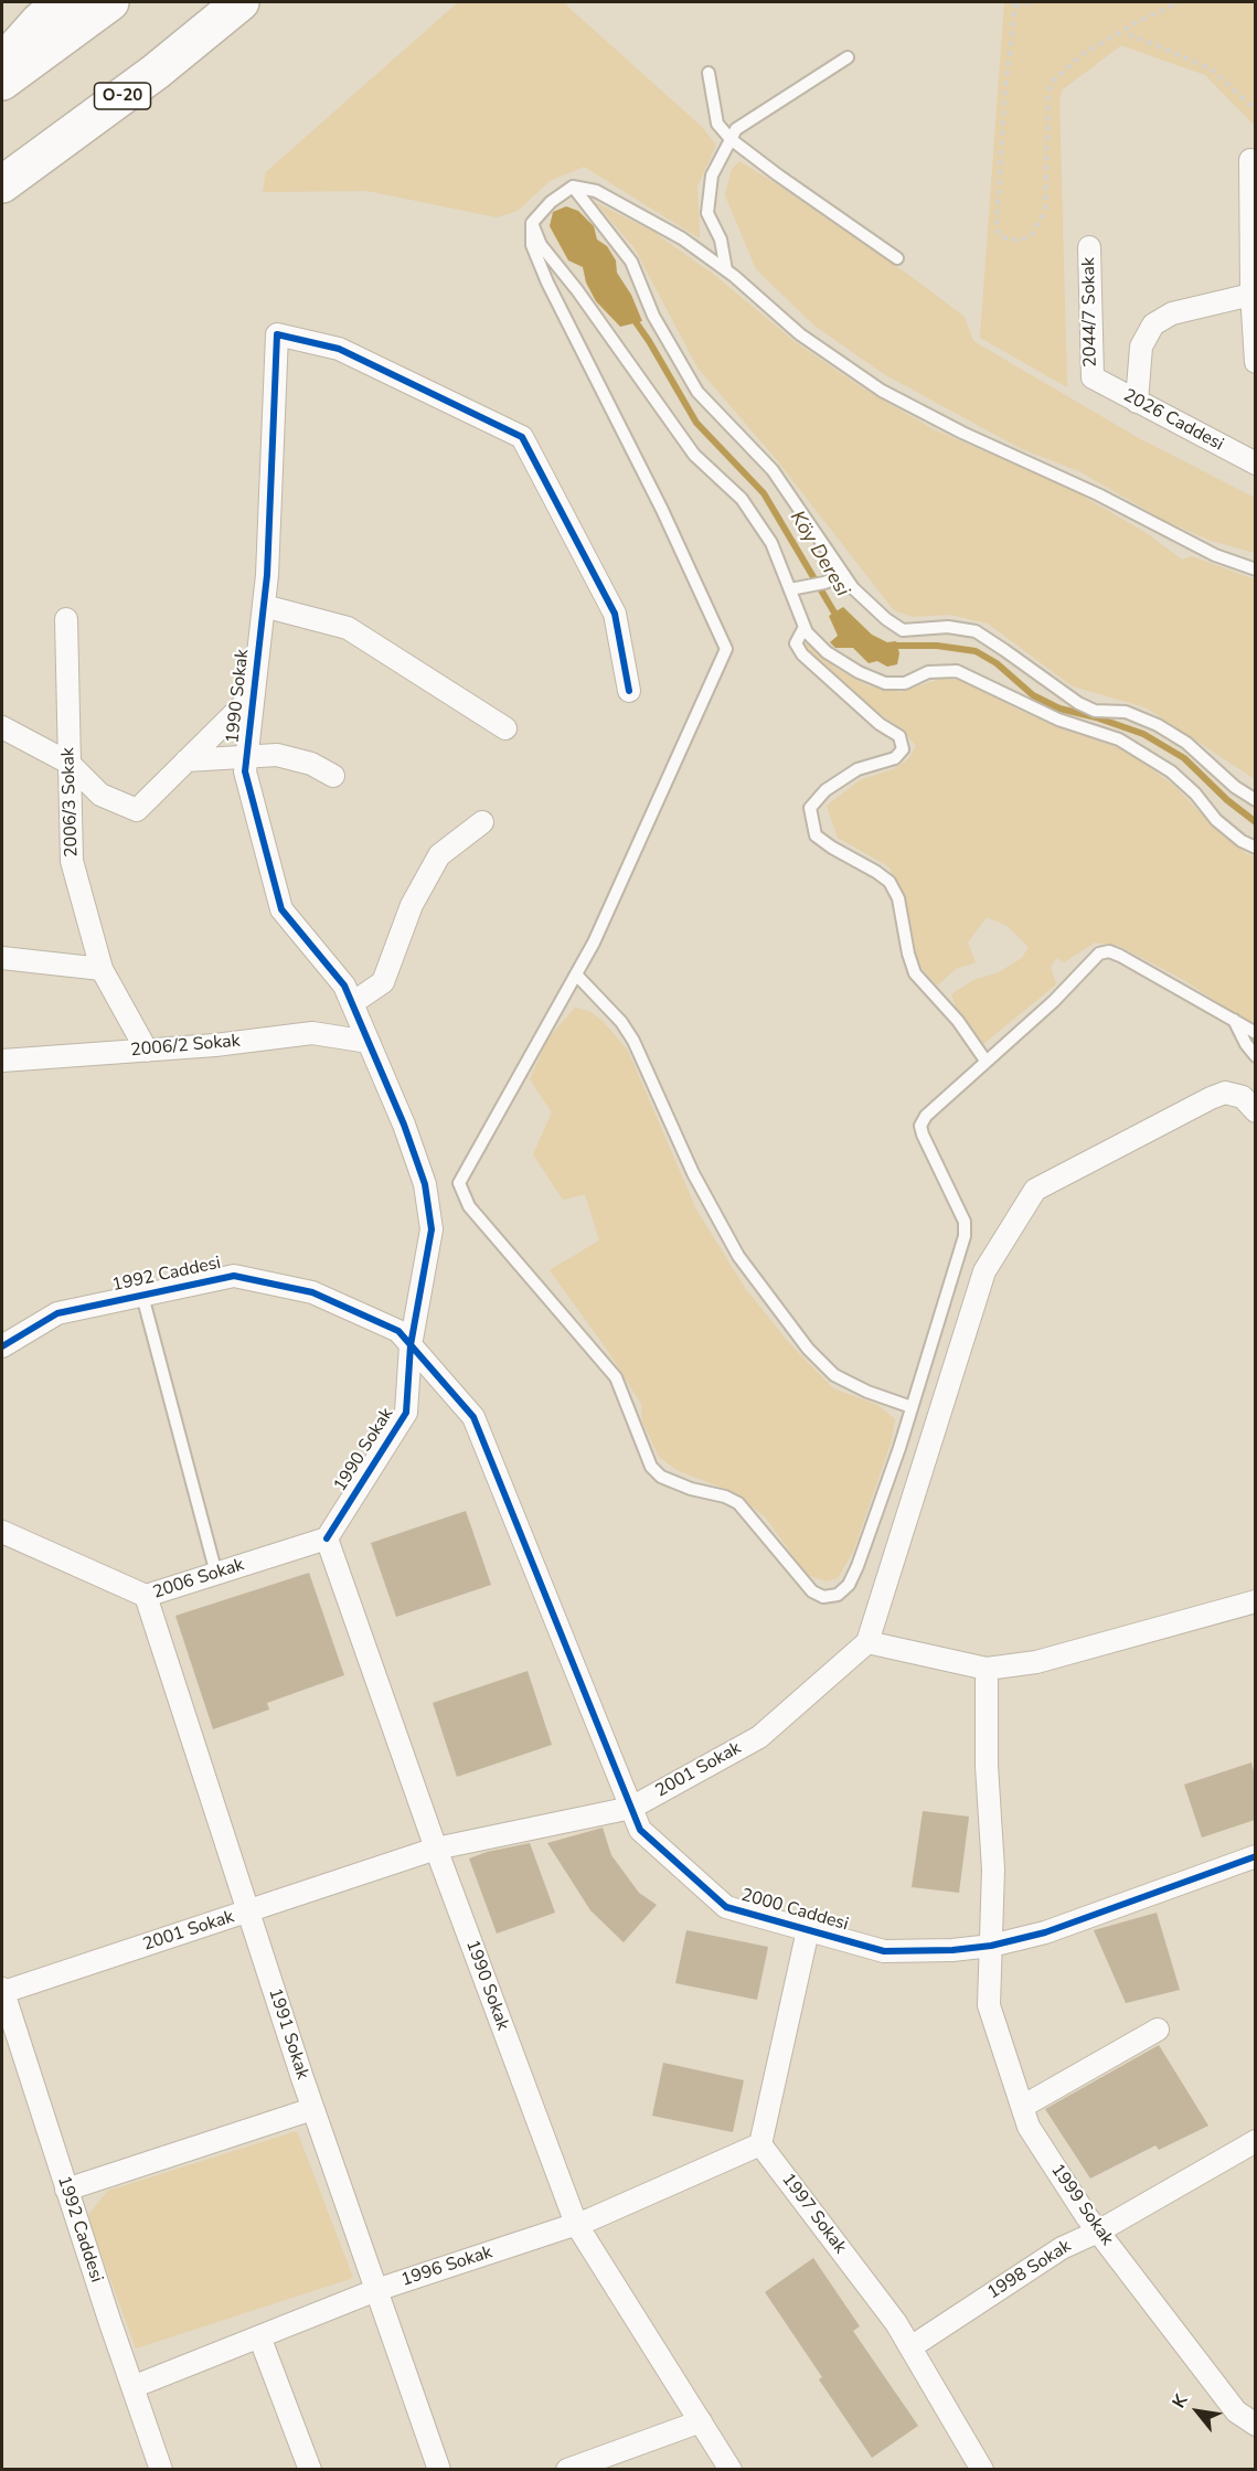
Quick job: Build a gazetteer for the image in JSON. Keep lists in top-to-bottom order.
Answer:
{
  "streets": {
    "highway": ["O-20"],
    "street": [
      "2044/7 Sokak",
      "2026 Caddesi",
      "1990 Sokak",
      "2006/3 Sokak",
      "2006/2 Sokak",
      "1992 Caddesi",
      "2006 Sokak",
      "2001 Sokak",
      "2000 Caddesi",
      "1991 Sokak",
      "1999 Sokak",
      "1997 Sokak",
      "1996 Sokak",
      "1998 Sokak"
    ]
  },
  "crossings": [
    ["2044/7 Sokak", "2026 Caddesi"],
    ["1990 Sokak", "2006/2 Sokak"],
    ["1990 Sokak", "1992 Caddesi"],
    ["1990 Sokak", "2006 Sokak"],
    ["1990 Sokak", "2001 Sokak"],
    ["1990 Sokak", "2000 Caddesi"],
    ["1990 Sokak", "1996 Sokak"],
    ["2006/3 Sokak", "2006/2 Sokak"],
    ["1992 Caddesi", "2001 Sokak"],
    ["1992 Caddesi", "2000 Caddesi"],
    ["1992 Caddesi", "1996 Sokak"],
    ["2006 Sokak", "1991 Sokak"],
    ["2001 Sokak", "2000 Caddesi"],
    ["2001 Sokak", "1991 Sokak"],
    ["2000 Caddesi", "1999 Sokak"],
    ["1991 Sokak", "1996 Sokak"],
    ["1999 Sokak", "1998 Sokak"],
    ["1997 Sokak", "1996 Sokak"],
    ["1997 Sokak", "1998 Sokak"]
  ],
  "water": ["Köy Deresi"],
  "north": "top left"
}
